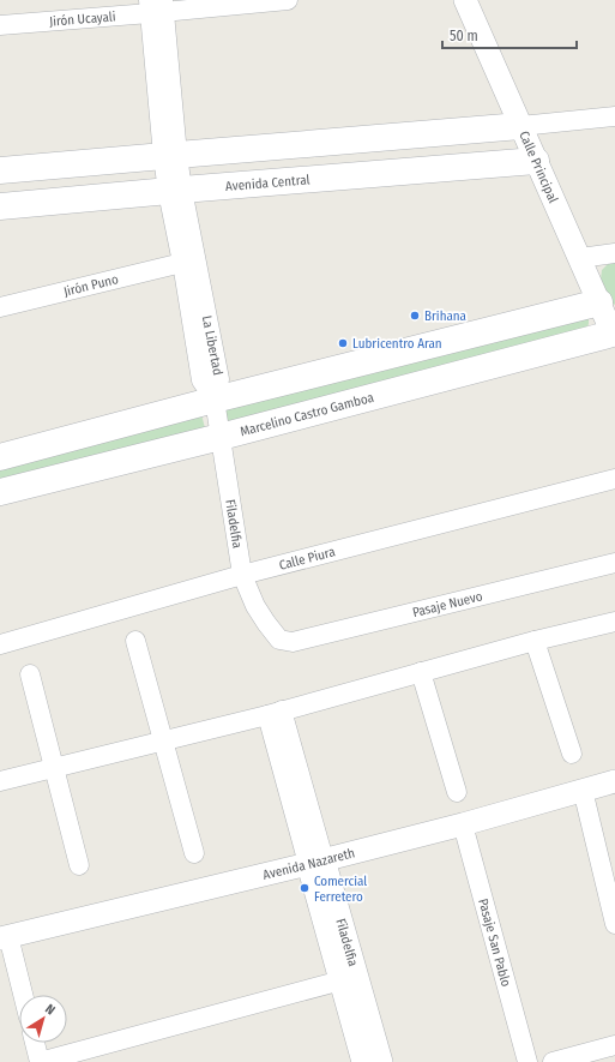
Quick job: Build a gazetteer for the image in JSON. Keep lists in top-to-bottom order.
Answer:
{
  "streets": {
    "main road": ["Avenida Central", "Marcelino Castro Gamboa"],
    "street": [
      "Jirón Ucayali",
      "Calle Principal",
      "Jirón Puno",
      "La Libertad",
      "Filadelfia",
      "Calle Piura",
      "Pasaje Nuevo",
      "Avenida Nazareth",
      "Pasaje San Pablo"
    ]
  },
  "crossings": [
    ["Jirón Ucayali", "La Libertad"],
    ["Calle Principal", "Avenida Central"],
    ["Calle Principal", "Marcelino Castro Gamboa"],
    ["Avenida Central", "La Libertad"],
    ["Jirón Puno", "La Libertad"],
    ["La Libertad", "Filadelfia"],
    ["Marcelino Castro Gamboa", "Filadelfia"],
    ["Filadelfia", "Calle Piura"],
    ["Filadelfia", "Pasaje Nuevo"],
    ["Filadelfia", "Avenida Nazareth"],
    ["Avenida Nazareth", "Pasaje San Pablo"]
  ],
  "places": ["Brihana", "Lubricentro Aran", "Comercial Ferretero"],
  "scale_bar": "50 m",
  "north": "top right"
}
